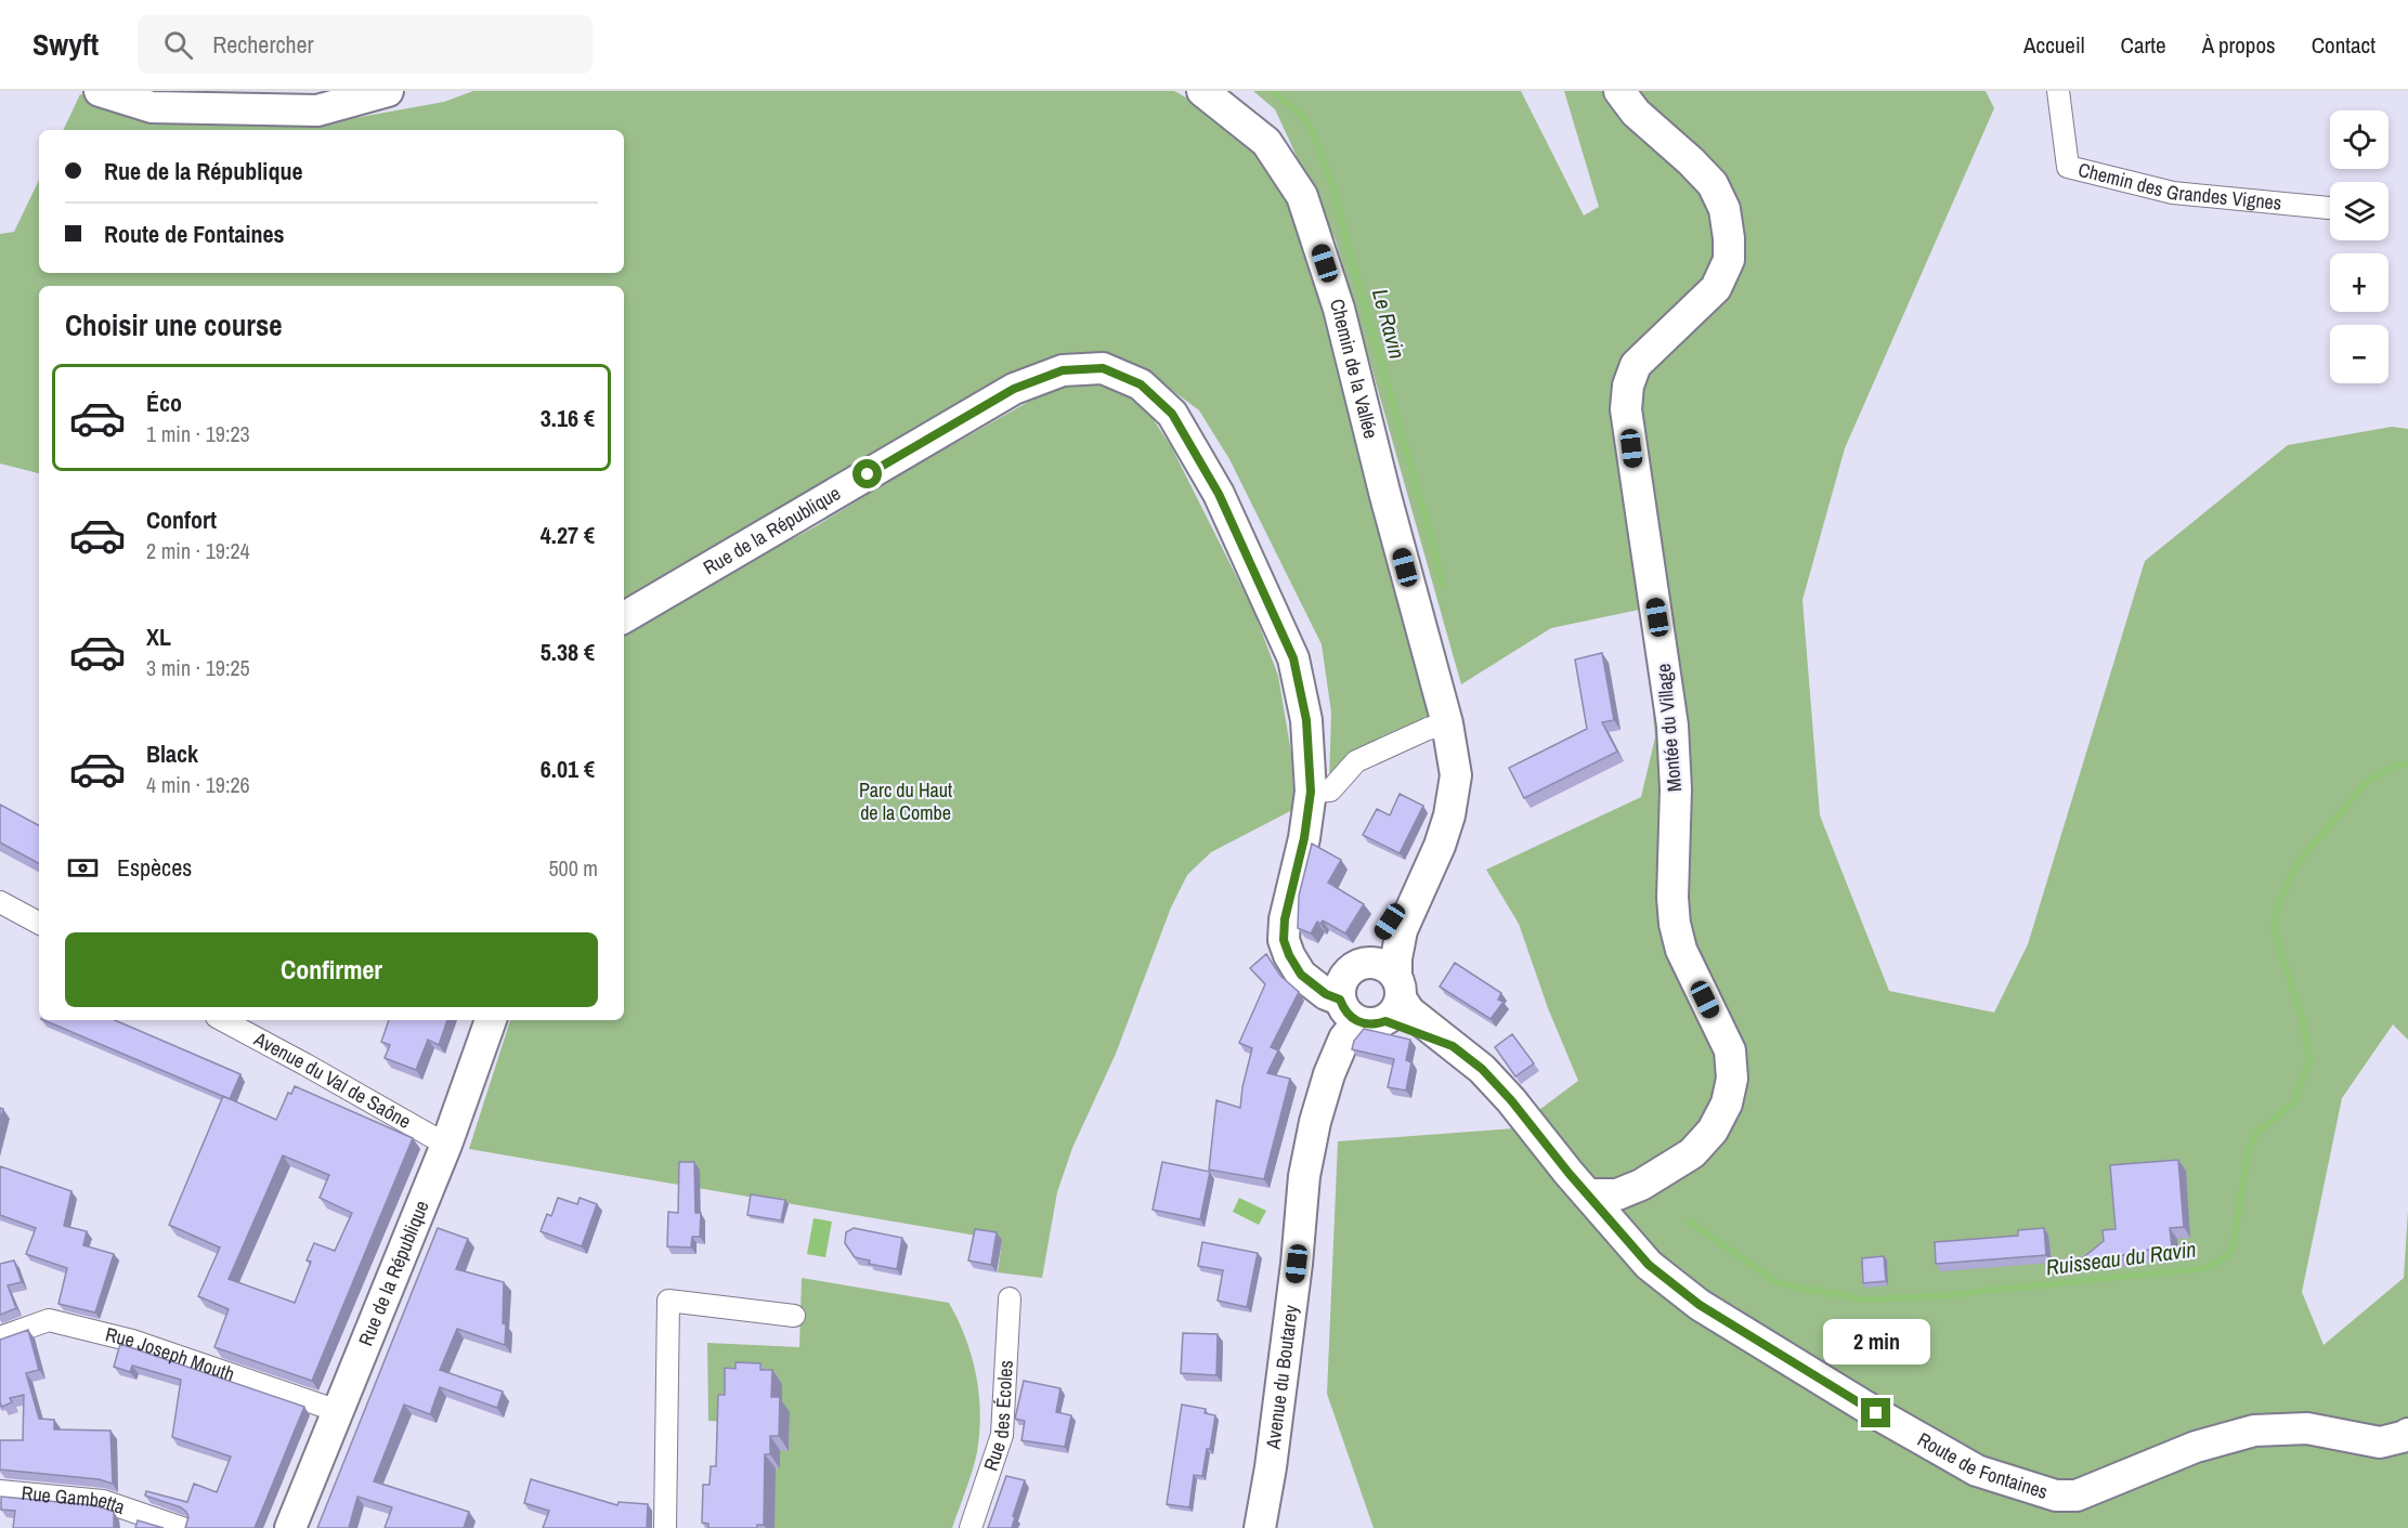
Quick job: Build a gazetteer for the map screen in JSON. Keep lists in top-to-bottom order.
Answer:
{
  "streets": {
    "main road": [
      "Chemin de la Vallée",
      "Rue de la République",
      "Montée du Village",
      "Avenue du Boutarey",
      "Route de Fontaines"
    ],
    "street": [
      "Chemin des Grandes Vignes",
      "Avenue du Val de Saône",
      "Rue Joseph Mouth",
      "Rue des Écoles",
      "Rue Gambetta"
    ]
  },
  "crossings": [
    ["Chemin de la Vallée", "Avenue du Boutarey"],
    ["Rue de la République", "Avenue du Val de Saône"],
    ["Rue de la République", "Rue Joseph Mouth"],
    ["Rue de la République", "Avenue du Boutarey"],
    ["Rue de la République", "Route de Fontaines"],
    ["Montée du Village", "Route de Fontaines"],
    ["Avenue du Boutarey", "Route de Fontaines"]
  ],
  "water": ["Le Ravin", "Ruisseau du Ravin"],
  "parks": ["Parc du Haut de la Combe"],
  "page": {
    "header": "Swyft",
    "search": "Rechercher",
    "nav": [
      "Accueil",
      "Carte",
      "À propos",
      "Contact"
    ],
    "map_buttons": ["+", "−"],
    "banner": ["Rue de la République", "Route de Fontaines"],
    "heading": "Choisir une course",
    "list": [
      {
        "name": "Éco",
        "note": "1 min · 19:23",
        "value": "3.16 €"
      },
      {
        "name": "Confort",
        "note": "2 min · 19:24",
        "value": "4.27 €"
      },
      {
        "name": "XL",
        "note": "3 min · 19:25",
        "value": "5.38 €"
      },
      {
        "name": "Black",
        "note": "4 min · 19:26",
        "value": "6.01 €"
      }
    ],
    "pay": ["Espèces", "500 m"],
    "buttons": "Confirmer",
    "bubble": "2 min"
  }
}
